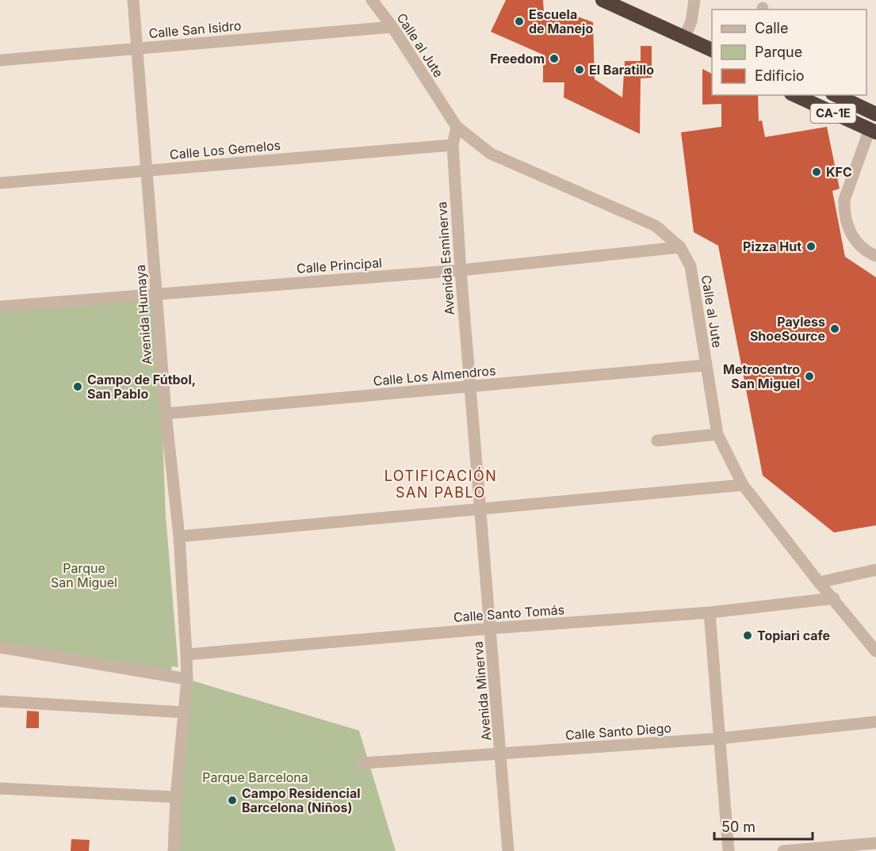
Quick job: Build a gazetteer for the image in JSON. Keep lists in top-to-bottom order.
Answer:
{
  "streets": {
    "highway": ["CA-1E"],
    "street": [
      "Calle San Isidro",
      "Calle al Jute",
      "Calle Los Gemelos",
      "Avenida Esminerva",
      "Calle Principal",
      "Avenida Humaya",
      "Calle Los Almendros",
      "Calle Santo Tomás",
      "Avenida Minerva",
      "Calle Santo Diego"
    ]
  },
  "crossings": [
    ["Calle San Isidro", "Calle al Jute"],
    ["Calle San Isidro", "Avenida Humaya"],
    ["Calle al Jute", "Avenida Esminerva"],
    ["Calle al Jute", "Calle Principal"],
    ["Calle al Jute", "Calle Los Almendros"],
    ["Calle al Jute", "Calle Santo Tomás"],
    ["Calle Los Gemelos", "Avenida Esminerva"],
    ["Calle Los Gemelos", "Avenida Humaya"],
    ["Avenida Esminerva", "Calle Principal"],
    ["Avenida Esminerva", "Calle Los Almendros"],
    ["Avenida Esminerva", "Avenida Minerva"],
    ["Calle Principal", "Avenida Humaya"],
    ["Avenida Humaya", "Calle Los Almendros"],
    ["Avenida Humaya", "Calle Santo Tomás"],
    ["Calle Los Almendros", "Avenida Minerva"],
    ["Calle Santo Tomás", "Avenida Minerva"],
    ["Avenida Minerva", "Calle Santo Diego"]
  ],
  "districts": ["LOTIFICACIÓN SAN PABLO"],
  "parks": ["Parque San Miguel", "Parque Barcelona"],
  "places": [
    "Escuela de Manejo",
    "Freedom",
    "El Baratillo",
    "KFC",
    "Pizza Hut",
    "Payless ShoeSource",
    "Metrocentro San Miguel",
    "Campo de Fútbol, San Pablo",
    "Topiari cafe",
    "Campo Residencial Barcelona (Niños)"
  ],
  "legend": ["Calle", "Parque", "Edificio"],
  "scale_bar": "50 m"
}
